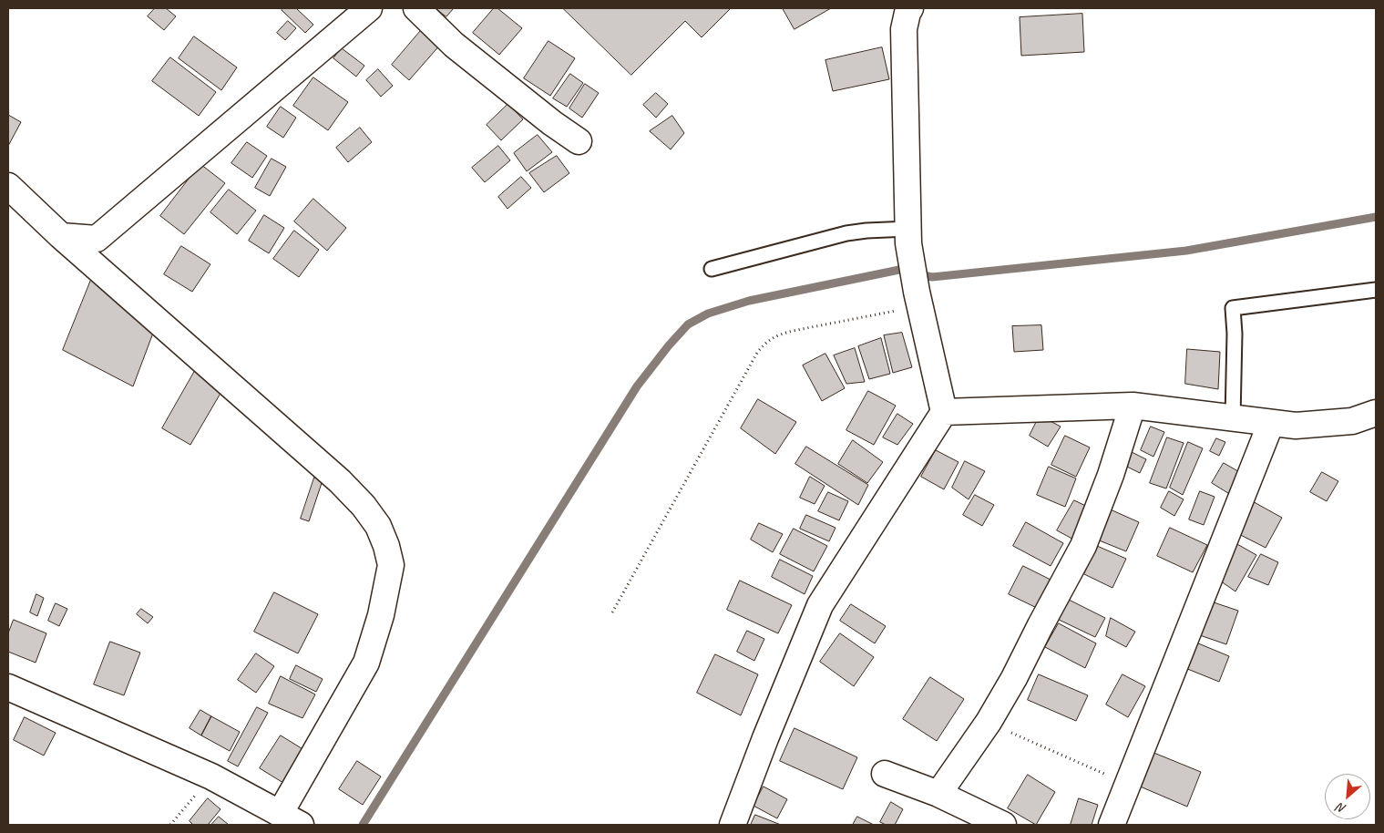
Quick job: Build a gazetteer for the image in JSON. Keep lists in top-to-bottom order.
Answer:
{
  "north": "bottom left"
}
